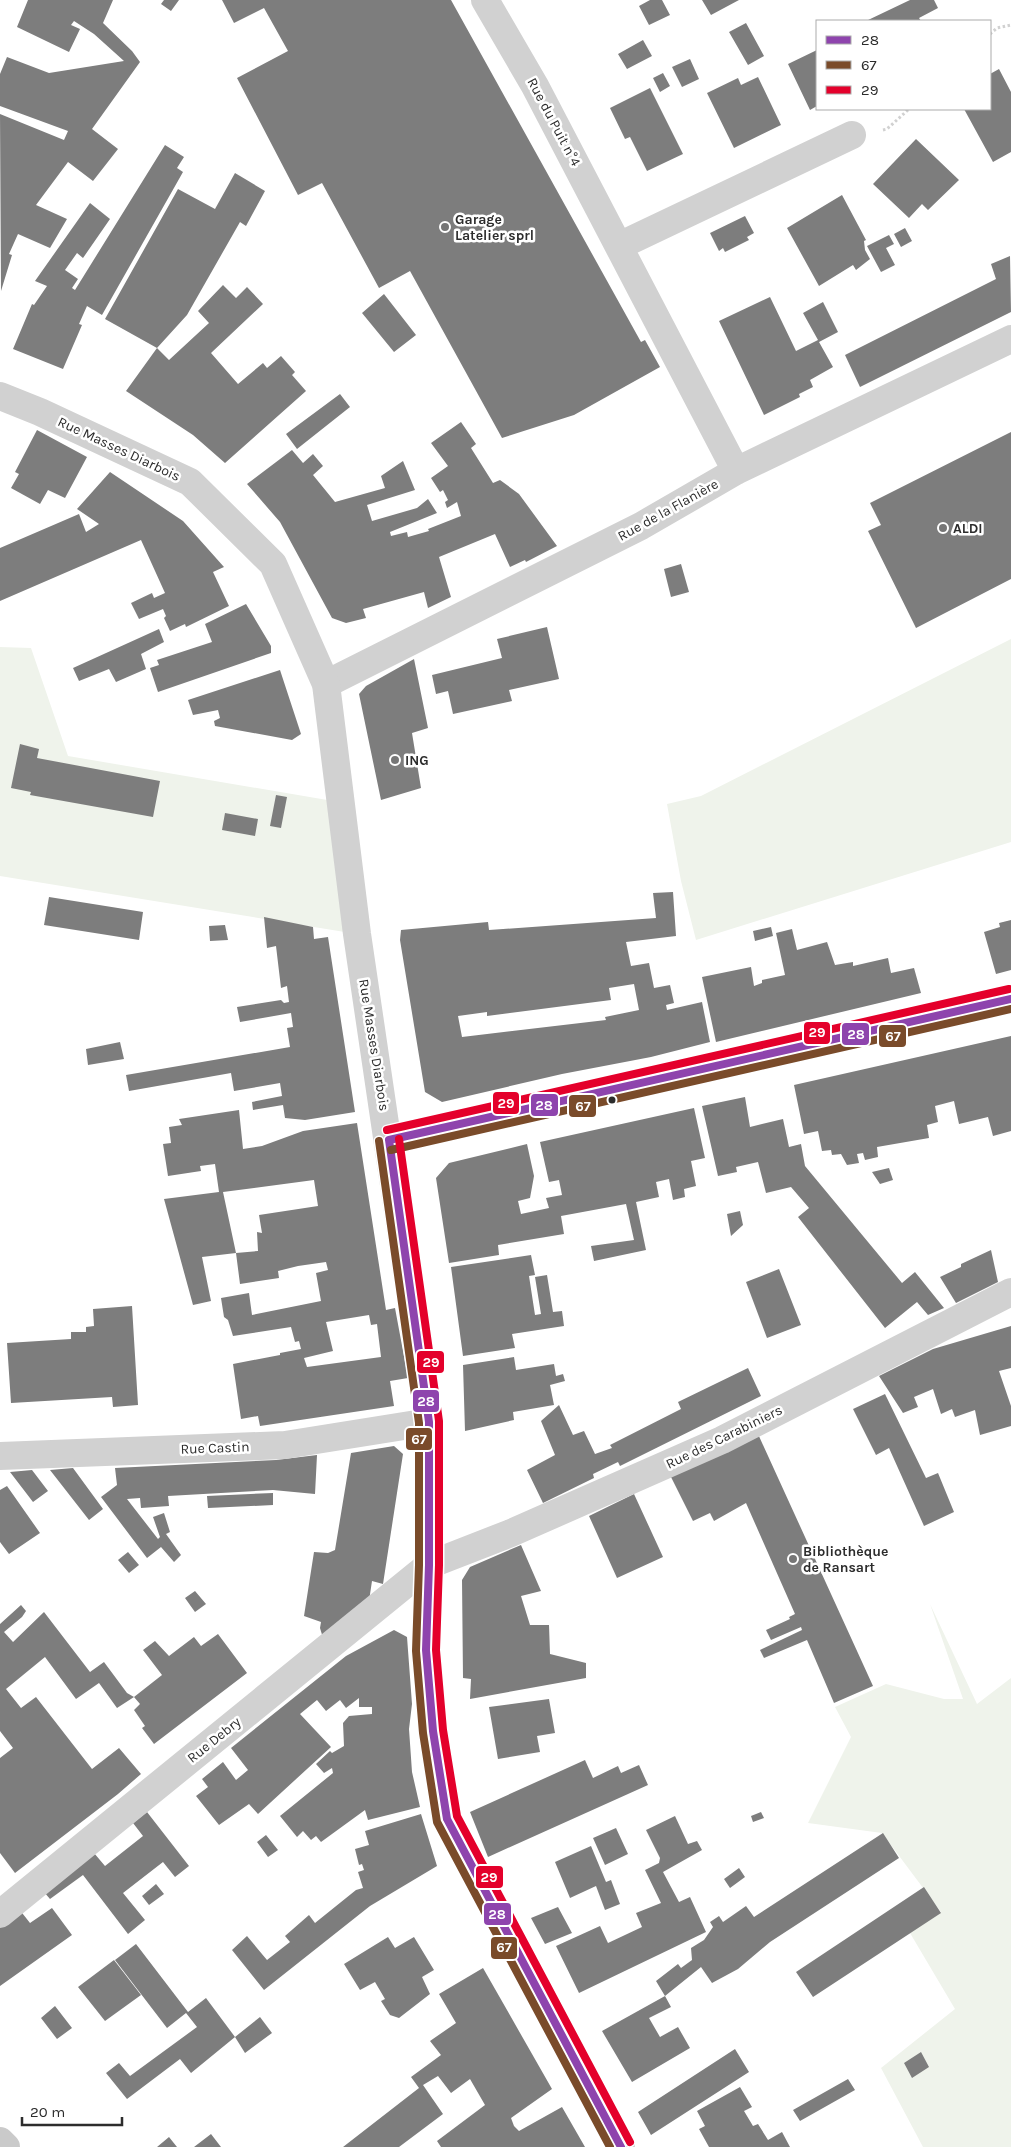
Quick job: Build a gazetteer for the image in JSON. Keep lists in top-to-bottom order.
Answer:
{
  "streets": {
    "street": [
      "Rue du Puit n°4",
      "Rue Masses Diarbois",
      "Rue de la Flanière",
      "Rue des Carabiniers",
      "Rue Castin",
      "Rue Debry"
    ]
  },
  "crossings": [
    ["Rue du Puit n°4", "Rue de la Flanière"],
    ["Rue Masses Diarbois", "Rue de la Flanière"],
    ["Rue Masses Diarbois", "Rue des Carabiniers"],
    ["Rue Masses Diarbois", "Rue Castin"],
    ["Rue Masses Diarbois", "Rue Debry"],
    ["Rue des Carabiniers", "Rue Debry"]
  ],
  "places": [
    "Garage Latelier sprl",
    "ALDI",
    "ING",
    "Bibliothèque de Ransart"
  ],
  "lines": ["transit line 29", "transit line 28", "transit line 67"],
  "legend": ["28", "67", "29"],
  "scale_bar": "20 m"
}
